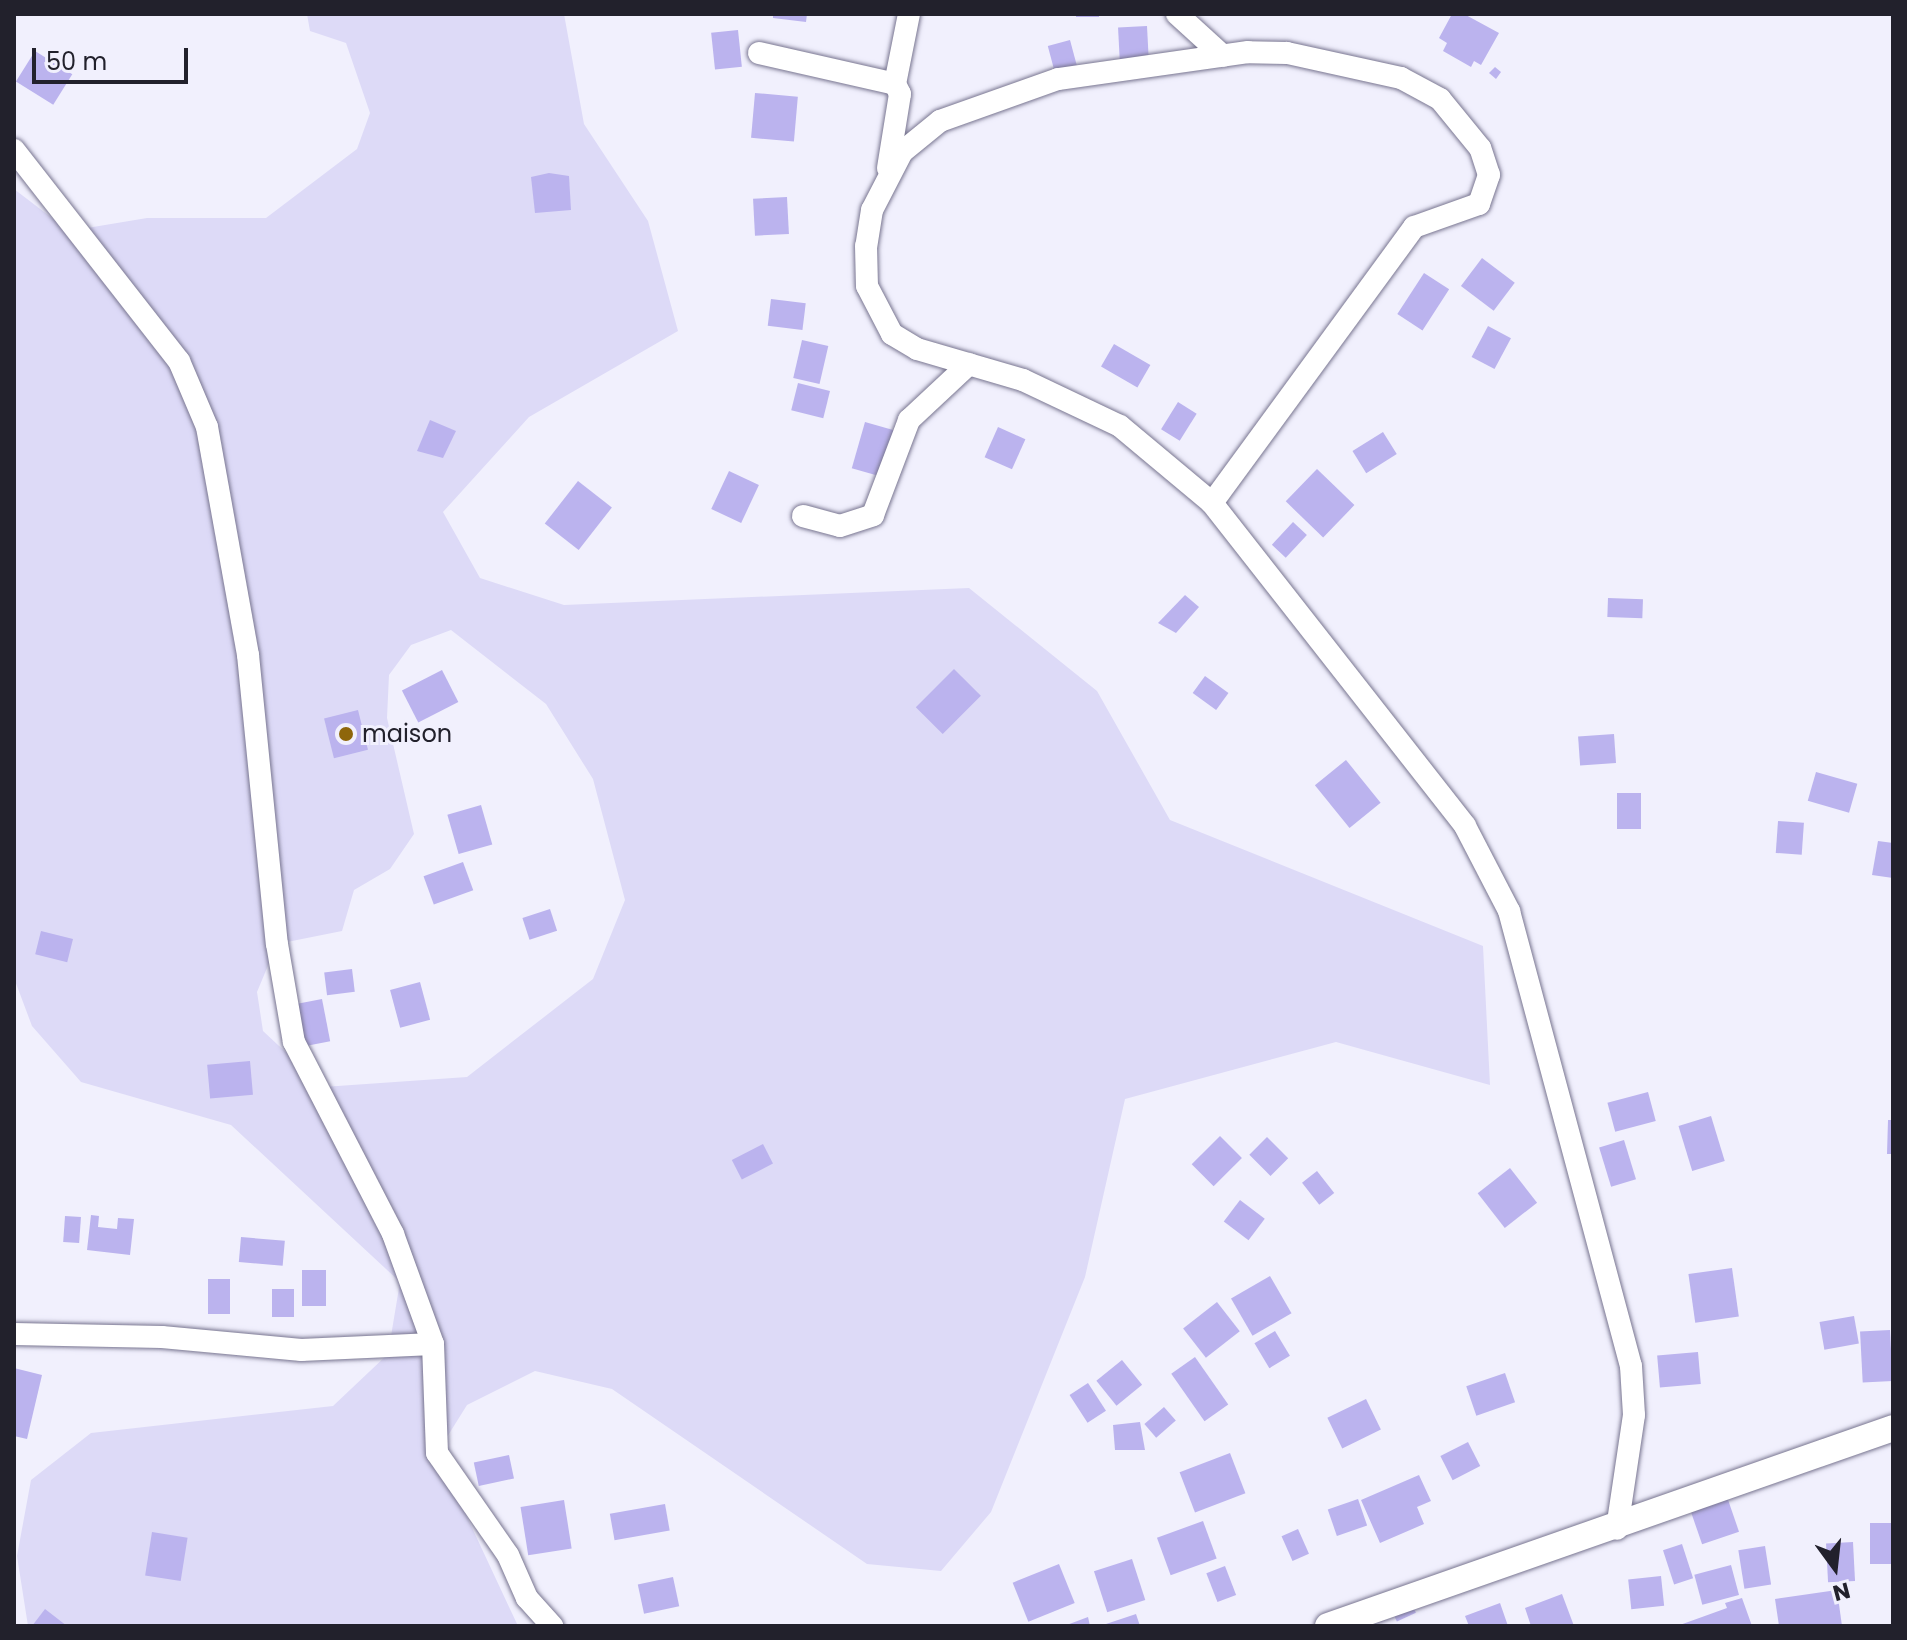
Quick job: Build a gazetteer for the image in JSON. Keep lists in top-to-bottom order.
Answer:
{
  "places": ["maison"],
  "scale_bar": "50 m",
  "north": "bottom"
}
